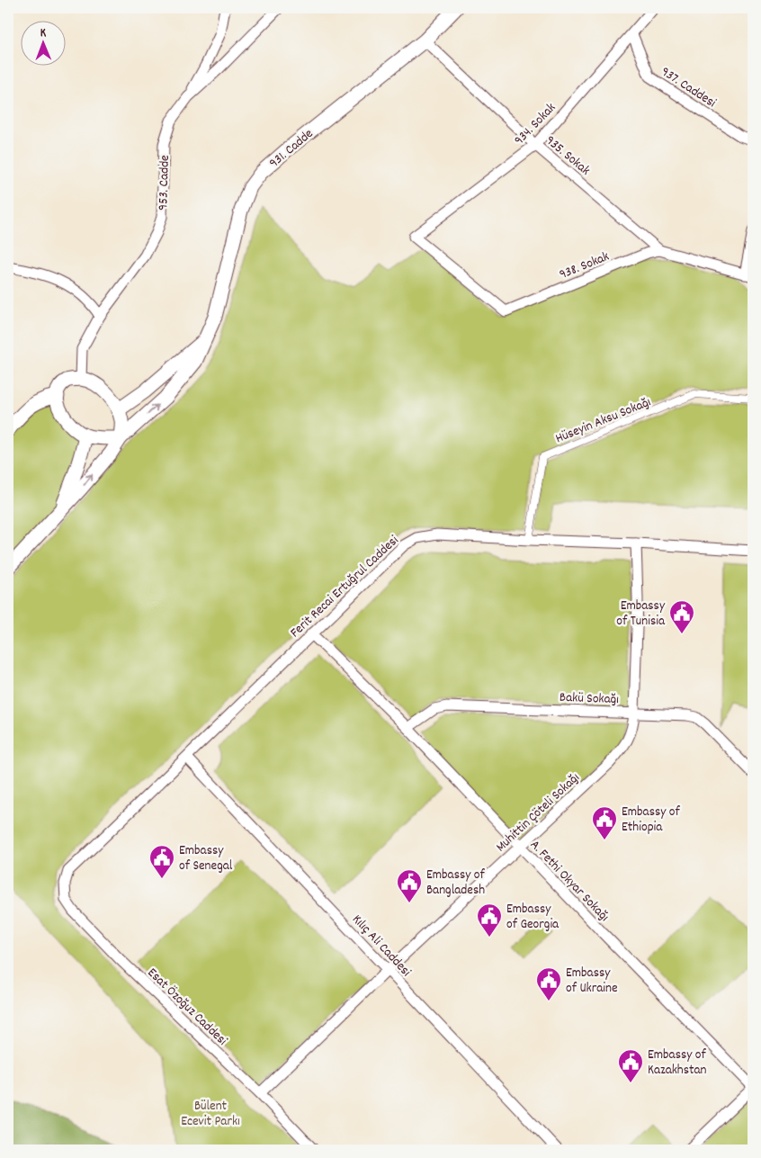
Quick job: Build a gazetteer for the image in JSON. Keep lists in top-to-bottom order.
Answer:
{
  "streets": {
    "main road": ["931. Cadde"],
    "street": [
      "937. Caddesi",
      "934. Sokak",
      "935. Sokak",
      "953. Cadde",
      "938. Sokak",
      "Hüseyin Aksu Sokağı",
      "Ferit Recai Ertuğrul Caddesi",
      "Bakü Sokağı",
      "Muhittin Çöteli Sokağı",
      "A. Fethi Okyar Sokağı",
      "Kılıç Ali Caddesi",
      "Esat Özoğuz Caddesi"
    ]
  },
  "crossings": [
    ["937. Caddesi", "934. Sokak"],
    ["934. Sokak", "935. Sokak"],
    ["934. Sokak", "938. Sokak"],
    ["931. Cadde", "935. Sokak"],
    ["931. Cadde", "953. Cadde"],
    ["935. Sokak", "938. Sokak"],
    ["Hüseyin Aksu Sokağı", "Ferit Recai Ertuğrul Caddesi"],
    ["Ferit Recai Ertuğrul Caddesi", "Muhittin Çöteli Sokağı"],
    ["Ferit Recai Ertuğrul Caddesi", "A. Fethi Okyar Sokağı"],
    ["Ferit Recai Ertuğrul Caddesi", "Kılıç Ali Caddesi"],
    ["Ferit Recai Ertuğrul Caddesi", "Esat Özoğuz Caddesi"],
    ["Bakü Sokağı", "Muhittin Çöteli Sokağı"],
    ["Bakü Sokağı", "A. Fethi Okyar Sokağı"],
    ["Muhittin Çöteli Sokağı", "A. Fethi Okyar Sokağı"],
    ["Muhittin Çöteli Sokağı", "Kılıç Ali Caddesi"],
    ["Muhittin Çöteli Sokağı", "Esat Özoğuz Caddesi"]
  ],
  "parks": ["Bülent Ecevit Parkı"],
  "places": {
    "public building": [
      "Embassy of Tunisia",
      "Embassy of Ethiopia",
      "Embassy of Senegal",
      "Embassy of Bangladesh",
      "Embassy of Georgia",
      "Embassy of Ukraine",
      "Embassy of Kazakhstan"
    ]
  },
  "north": "top"
}
